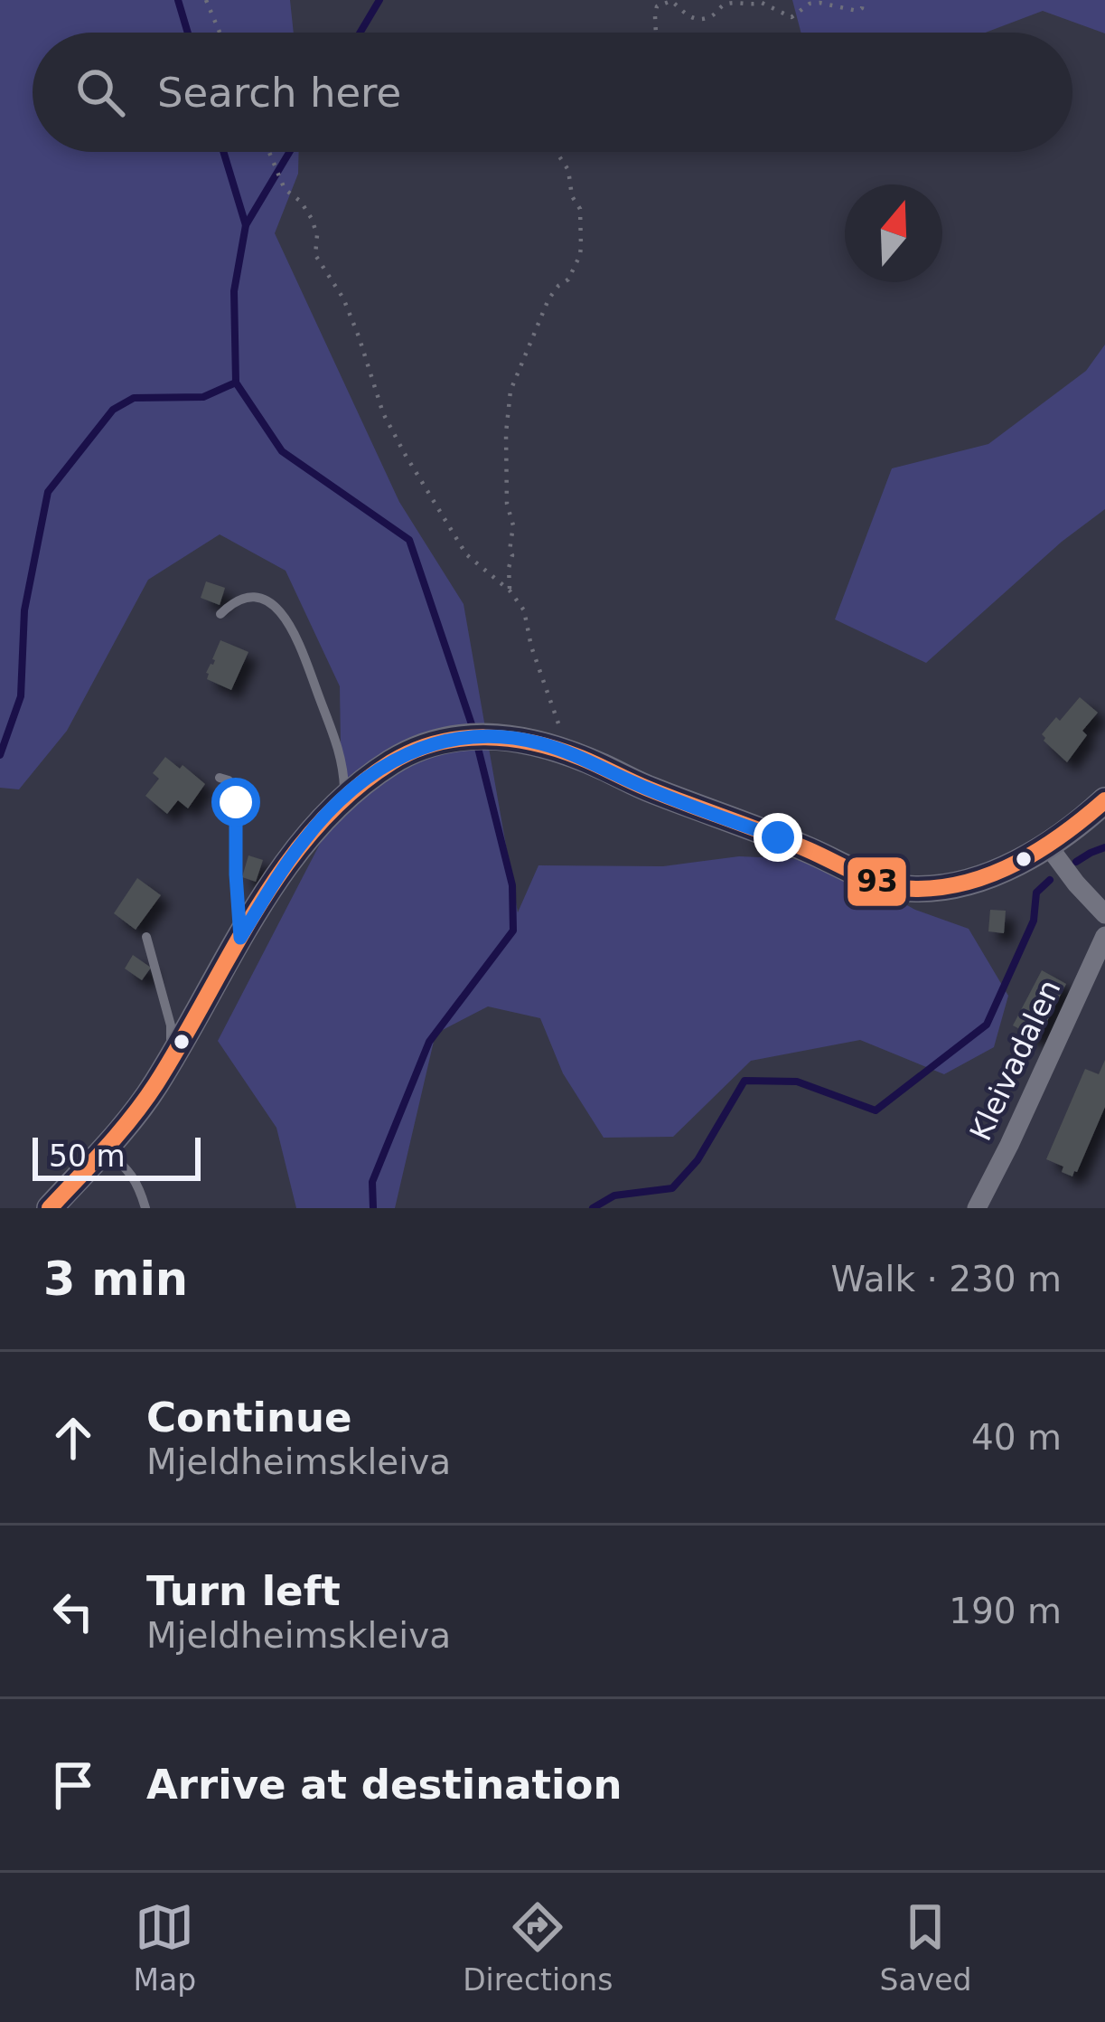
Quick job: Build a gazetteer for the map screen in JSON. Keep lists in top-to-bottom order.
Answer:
{
  "streets": {
    "street": ["Kleivadalen"]
  },
  "lines": ["transit line 93"],
  "scale_bar": "50 m",
  "north": "top",
  "page": {
    "search": "Search here",
    "scale": "50 m",
    "heading": ["3 min", "Walk · 230 m"],
    "list": [
      ["Continue", "Mjeldheimskleiva", "40 m"],
      ["Turn left", "Mjeldheimskleiva", "190 m"],
      "Arrive at destination"
    ],
    "nav": ["Map", "Directions", "Saved"]
  }
}
